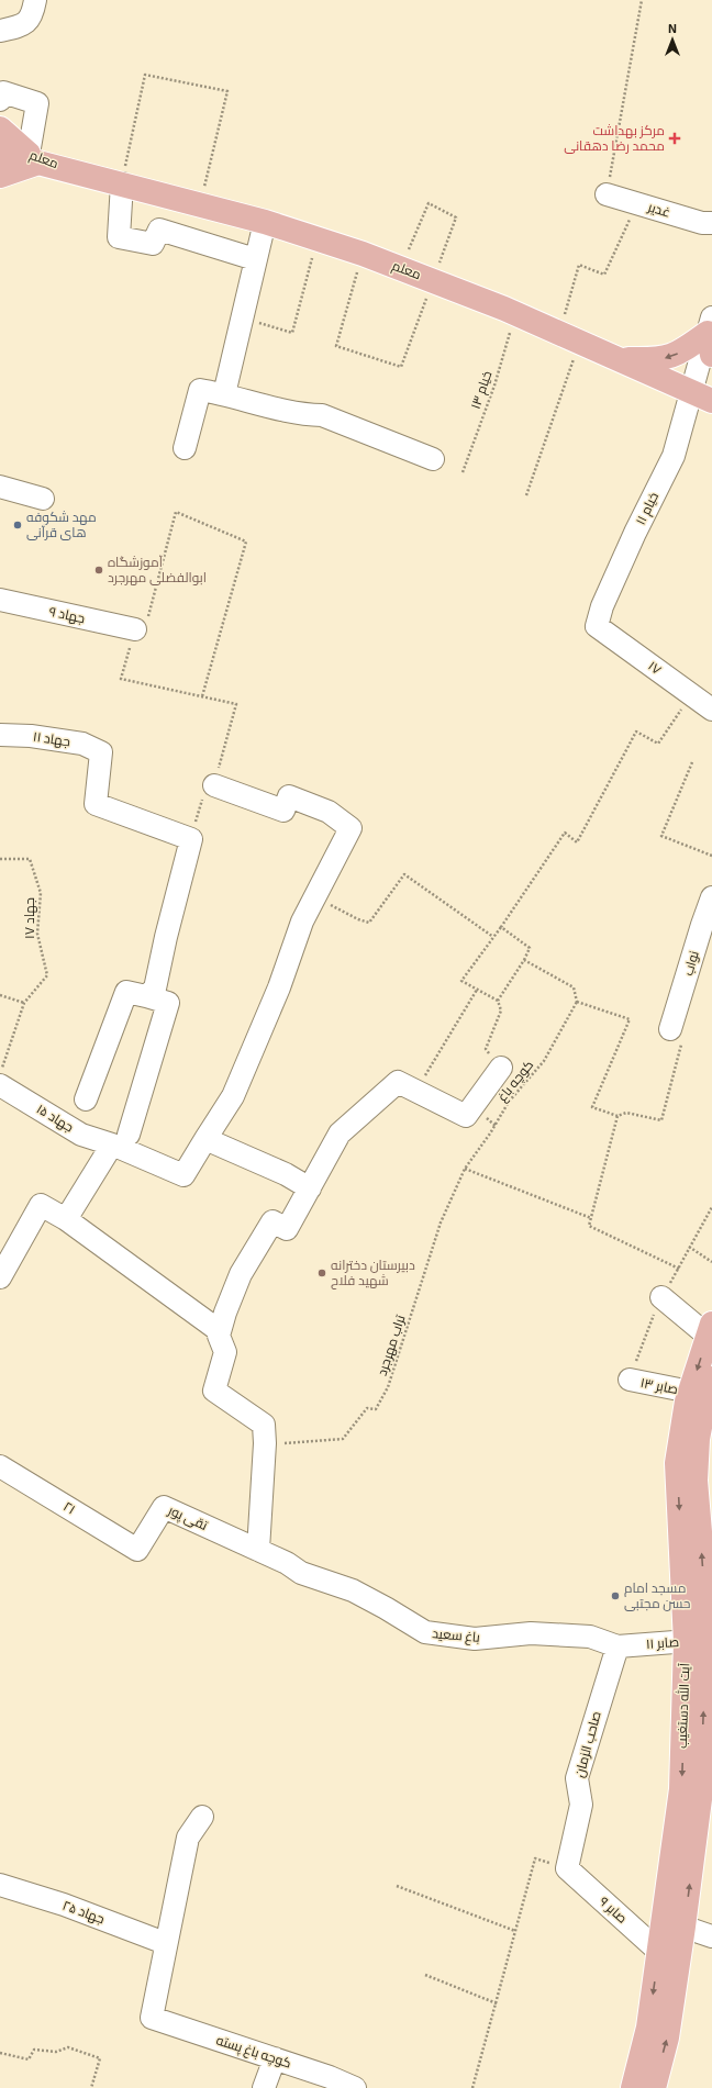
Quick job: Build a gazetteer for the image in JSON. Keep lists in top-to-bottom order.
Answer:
{
  "streets": {
    "main road": ["معلم", "آیت الله دستغیب"],
    "street": [
      "غدیر",
      "خیام ۱۱",
      "جهاد ۹",
      "۱۷",
      "جهاد ۱۱",
      "نواب",
      "جهاد ۱۵",
      "صابر ۱۳",
      "۲۱",
      "تقی پور",
      "باغ سعید",
      "صابر ۱۱",
      "صاحب الزمان",
      "صابر ۹",
      "جهاد ۲۵",
      "کوچه باغ پسته"
    ],
    "path": [
      "خیام ۱۳",
      "جهاد ۱۷",
      "کوچه باغ",
      "تراب مهرجرد"
    ]
  },
  "crossings": [
    ["معلم", "خیام ۱۳"],
    ["معلم", "خیام ۱۱"],
    ["خیام ۱۱", "۱۷"],
    ["کوچه باغ", "تراب مهرجرد"],
    ["صابر ۱۳", "آیت الله دستغیب"],
    ["۲۱", "تقی پور"],
    ["تقی پور", "باغ سعید"],
    ["باغ سعید", "صابر ۱۱"],
    ["باغ سعید", "صاحب الزمان"],
    ["صابر ۱۱", "آیت الله دستغیب"],
    ["صابر ۱۱", "صاحب الزمان"],
    ["آیت الله دستغیب", "صابر ۹"],
    ["صاحب الزمان", "صابر ۹"],
    ["جهاد ۲۵", "کوچه باغ پسته"]
  ],
  "places": {
    "health": ["مرکز بهداشت محمد رضا دهقانی"],
    "other": [
      "مهد شکوفه های قرآنی",
      "آموزشگاه ابوالفضلی مهرجرد",
      "دبیرستان دخترانه شهید فلاح",
      "مسجد امام حسن مجتبی"
    ]
  },
  "north": "top"
}
